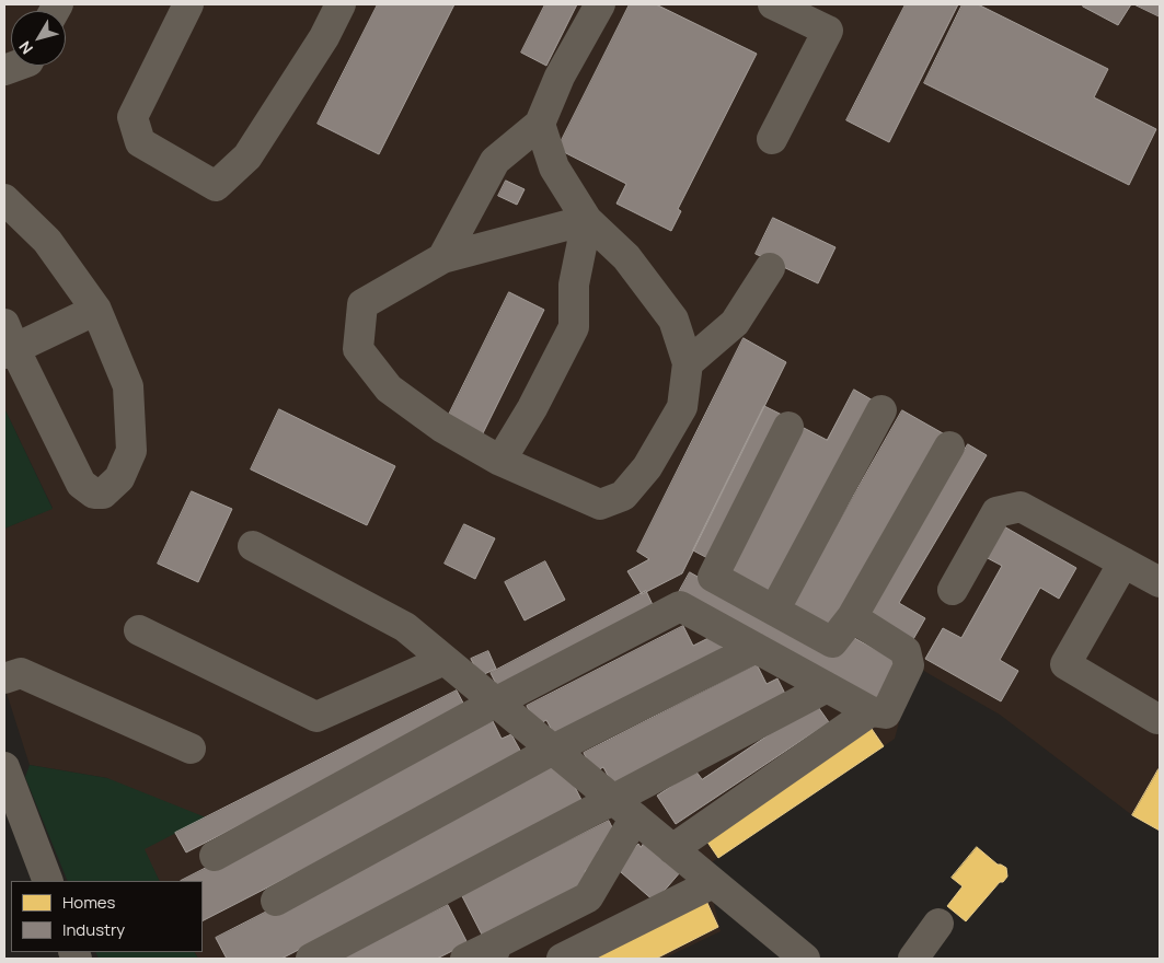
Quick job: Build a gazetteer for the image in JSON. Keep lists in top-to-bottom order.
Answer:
{
  "legend": ["Homes", "Industry"],
  "north": "bottom left"
}
